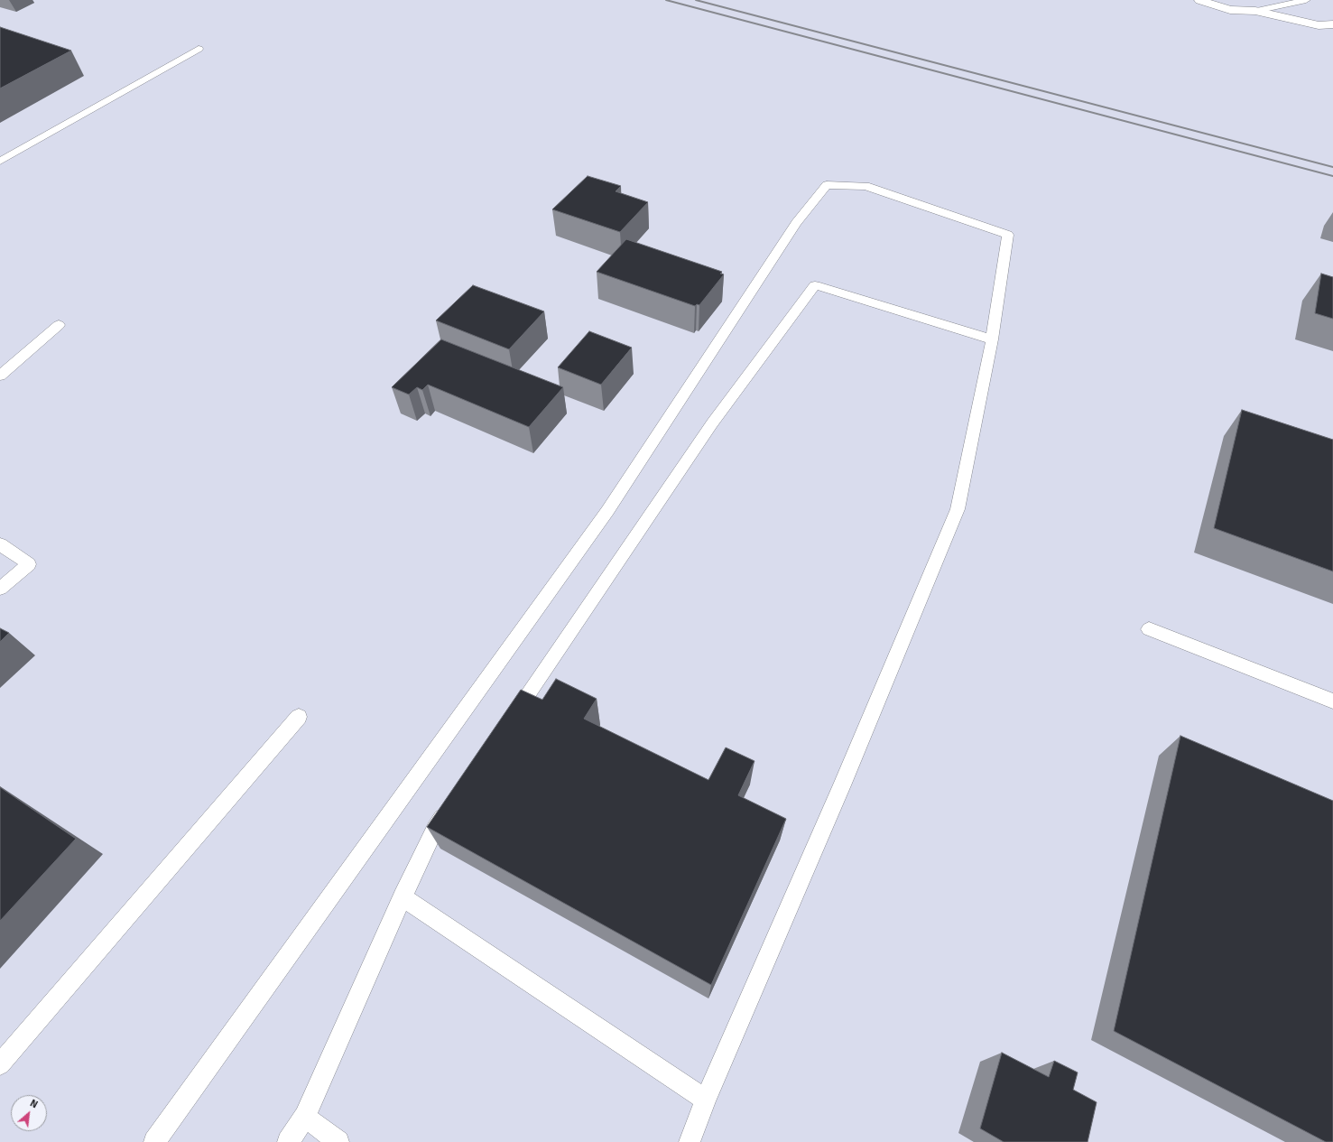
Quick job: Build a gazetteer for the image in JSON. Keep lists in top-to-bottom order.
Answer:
{
  "north": "top right"
}
